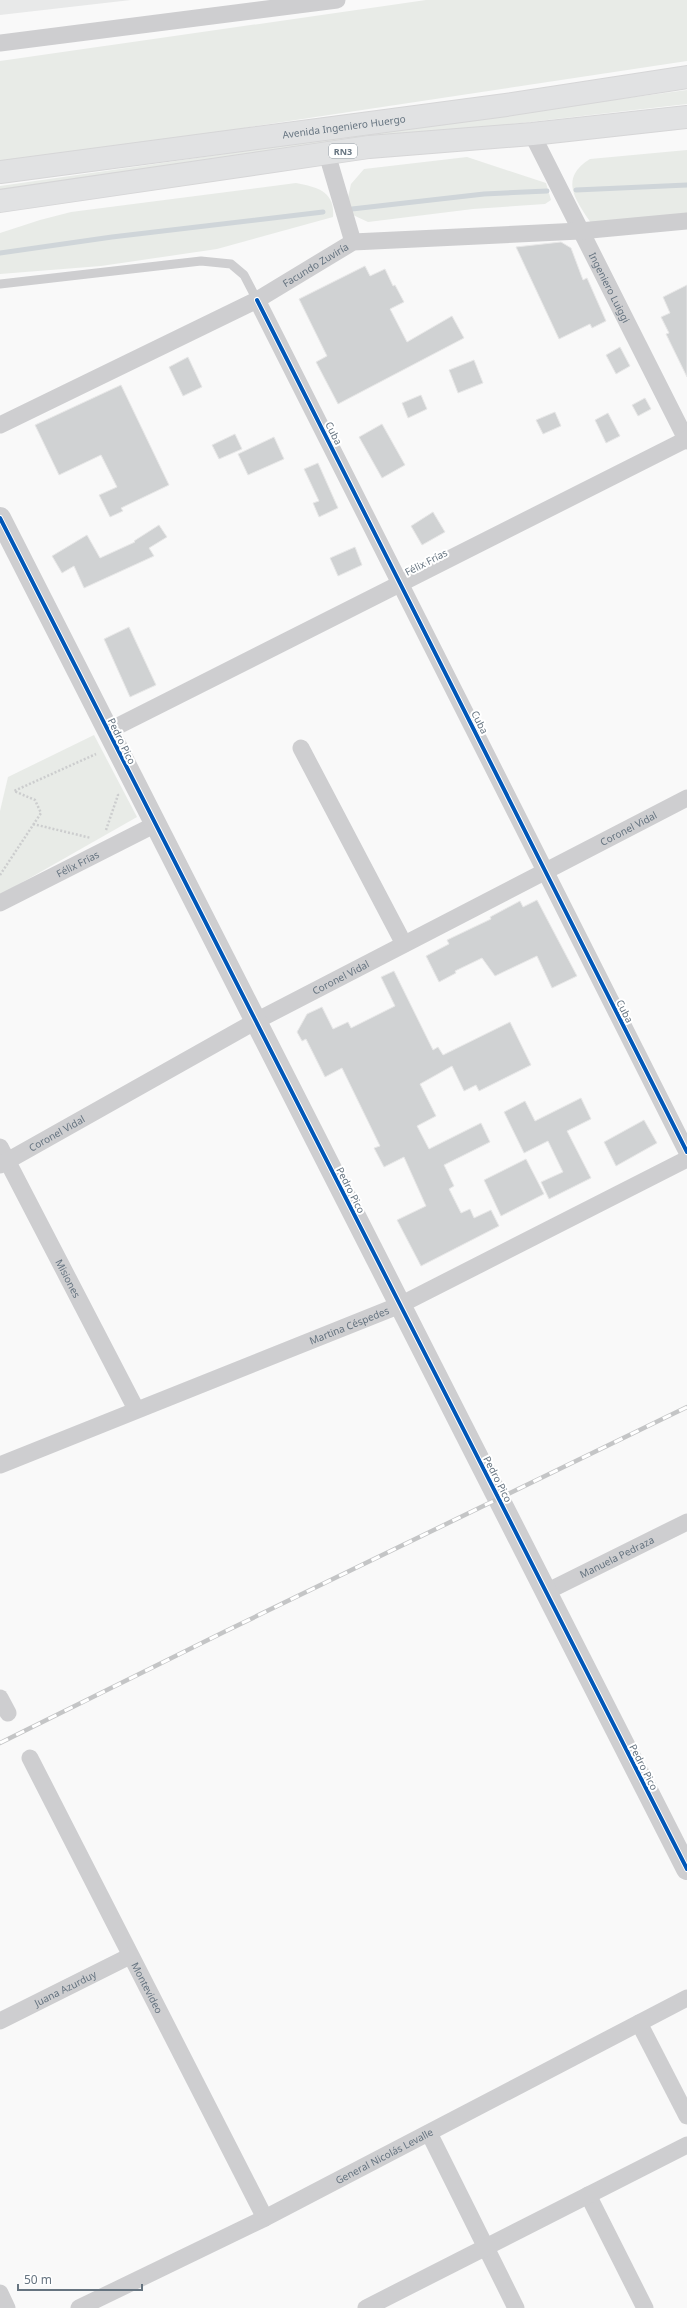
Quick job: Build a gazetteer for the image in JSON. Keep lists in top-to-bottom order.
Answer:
{
  "streets": {
    "highway": ["Avenida Ingeniero Huergo", "RN3"],
    "street": [
      "Facundo Zuviría",
      "Ingeniero Luiggi",
      "Cuba",
      "Félix Frías",
      "Pedro Pico",
      "Coronel Vidal",
      "Misiones",
      "Martina Céspedes",
      "Manuela Pedraza",
      "Juana Azurduy",
      "Montevideo",
      "General Nicolás Levalle"
    ]
  },
  "crossings": [
    ["RN3", "Ingeniero Luiggi"],
    ["Facundo Zuviría", "Ingeniero Luiggi"],
    ["Facundo Zuviría", "Cuba"],
    ["Ingeniero Luiggi", "Félix Frías"],
    ["Cuba", "Félix Frías"],
    ["Cuba", "Coronel Vidal"],
    ["Félix Frías", "Pedro Pico"],
    ["Pedro Pico", "Coronel Vidal"],
    ["Pedro Pico", "Martina Céspedes"],
    ["Pedro Pico", "Manuela Pedraza"],
    ["Coronel Vidal", "Misiones"],
    ["Misiones", "Martina Céspedes"],
    ["Juana Azurduy", "Montevideo"],
    ["Montevideo", "General Nicolás Levalle"]
  ],
  "scale_bar": "50 m"
}
